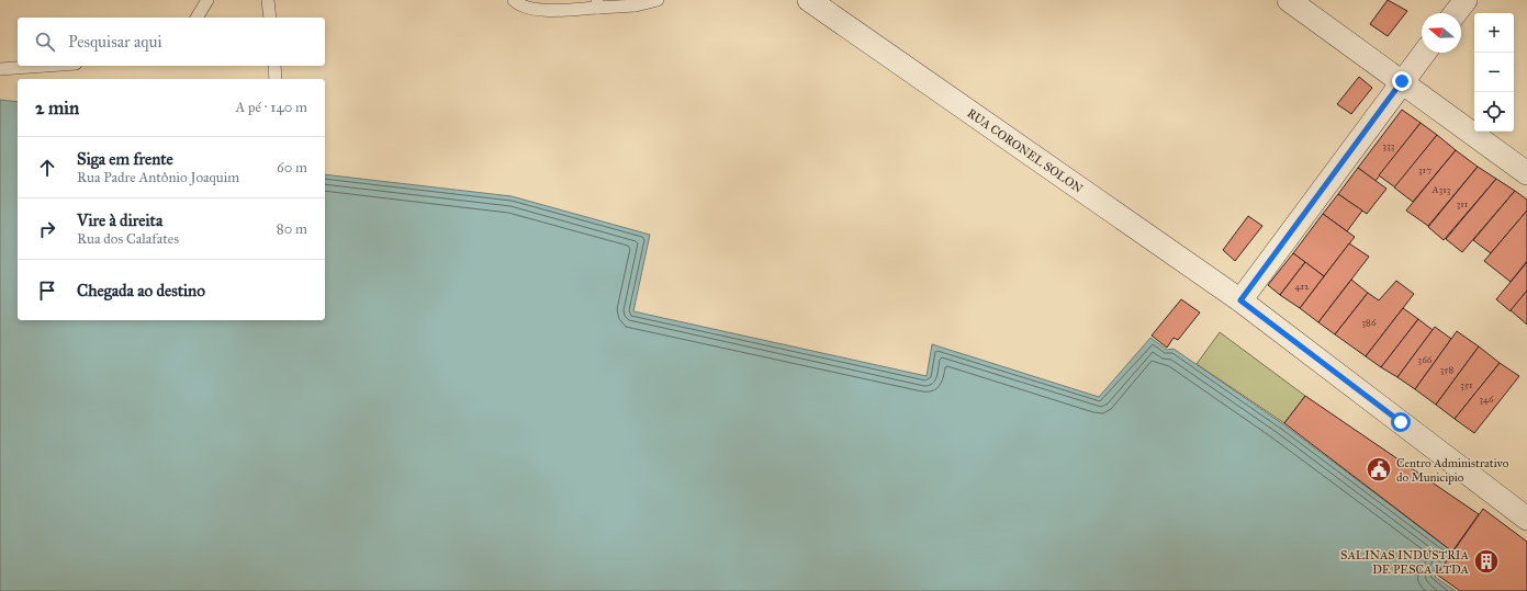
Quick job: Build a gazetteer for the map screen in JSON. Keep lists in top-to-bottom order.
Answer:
{
  "streets": {
    "street": ["RUA CORONEL SOLON"]
  },
  "places": {
    "public building": ["Centro Administrativo do Municipio"],
    "building": ["SALINAS INDÚSTRIA DE PESCA LTDA"]
  },
  "house_numbers": [
    "333",
    "317",
    "A313",
    "311",
    "412",
    "386",
    "366",
    "358",
    "351",
    "346"
  ],
  "north": "left",
  "page": {
    "map_buttons": ["+", "−"],
    "search": "Pesquisar aqui",
    "heading": ["2 min", "A pé · 140 m"],
    "list": [
      ["Siga em frente", "Rua Padre Antônio Joaquim", "60 m"],
      ["Vire à direita", "Rua dos Calafates", "80 m"],
      "Chegada ao destino"
    ]
  }
}
